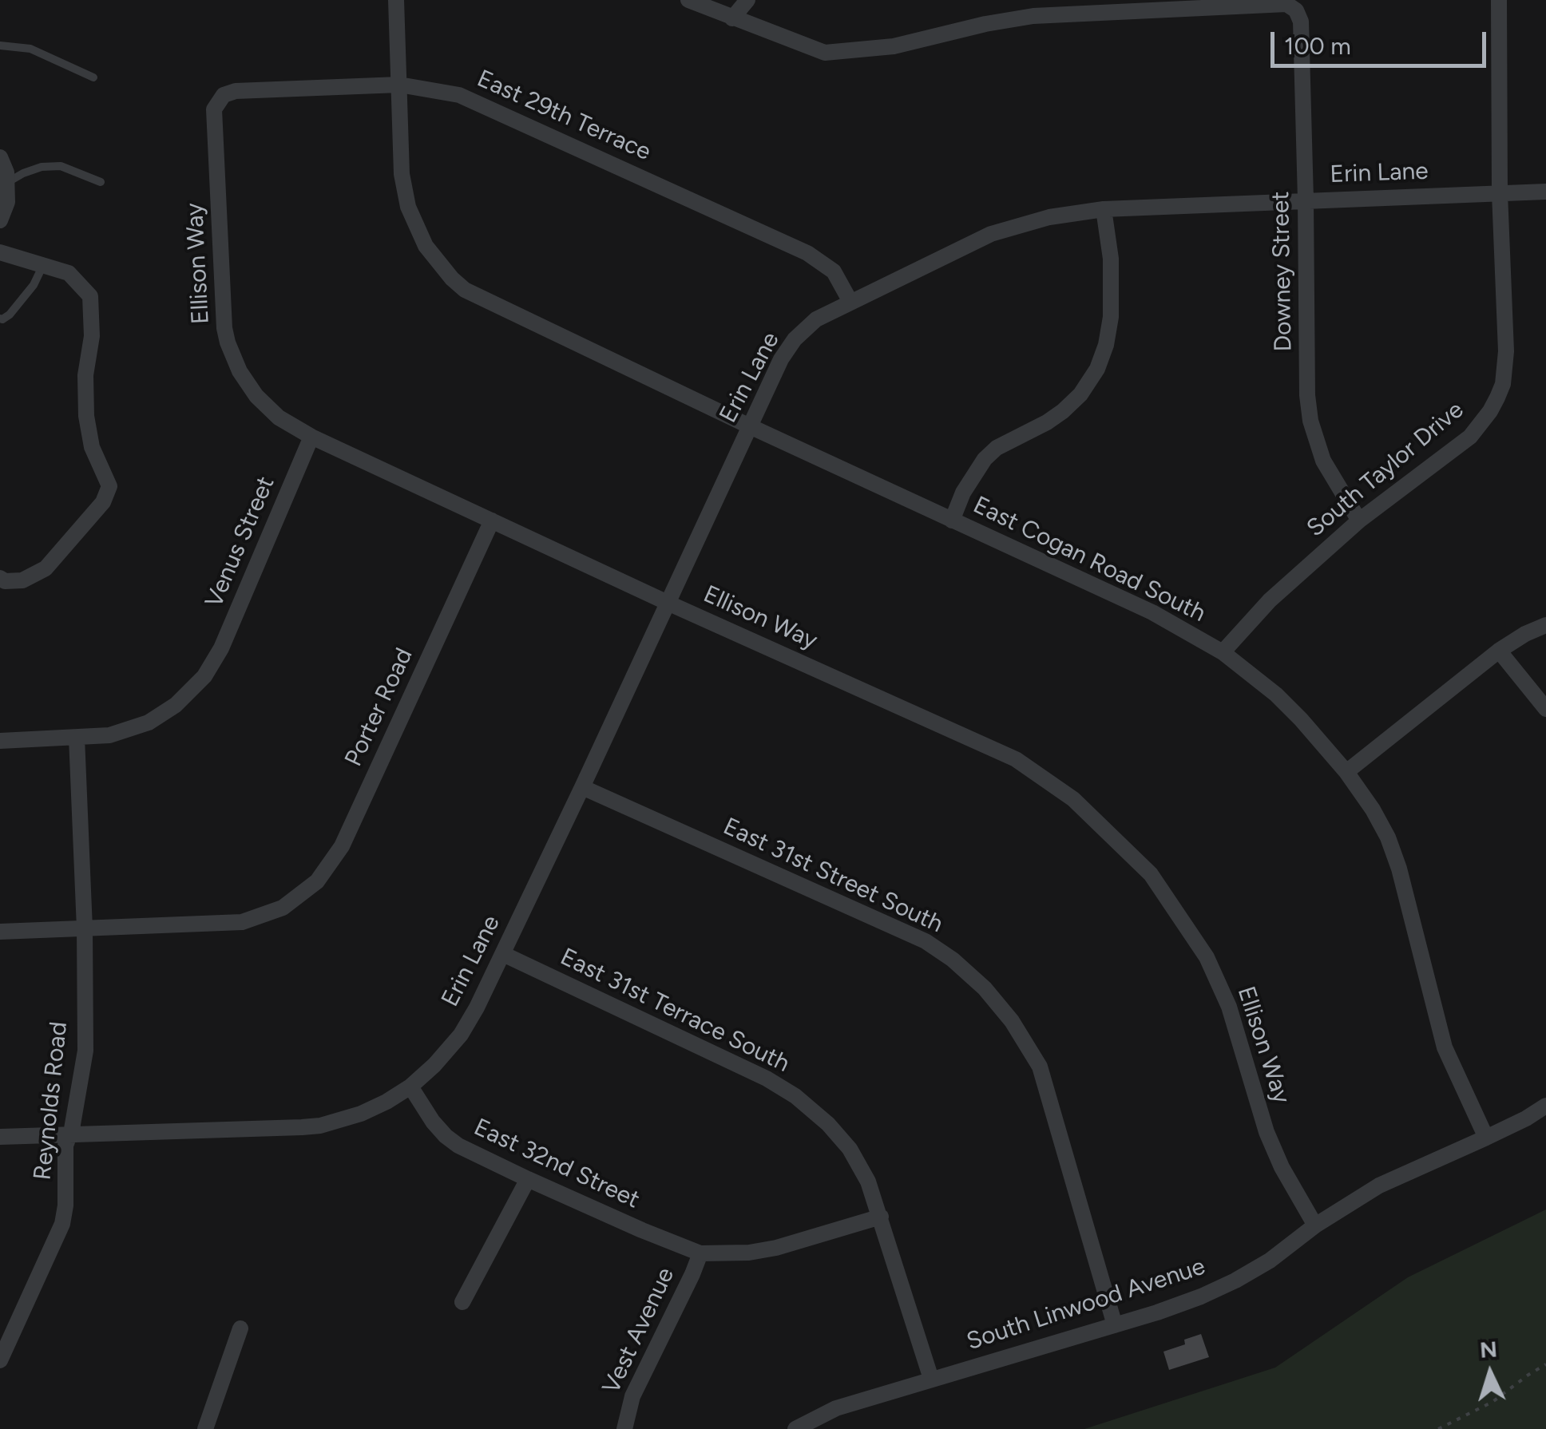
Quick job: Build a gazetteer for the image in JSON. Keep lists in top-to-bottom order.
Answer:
{
  "streets": {
    "street": [
      "East 29th Terrace",
      "Erin Lane",
      "Ellison Way",
      "Downey Street",
      "South Taylor Drive",
      "Venus Street",
      "East Cogan Road South",
      "Porter Road",
      "East 31st Street South",
      "East 31st Terrace South",
      "Reynolds Road",
      "East 32nd Street",
      "South Linwood Avenue",
      "Vest Avenue"
    ]
  },
  "crossings": [
    ["East 29th Terrace", "Erin Lane"],
    ["East 29th Terrace", "Ellison Way"],
    ["East 29th Terrace", "East Cogan Road South"],
    ["Erin Lane", "Ellison Way"],
    ["Erin Lane", "Downey Street"],
    ["Erin Lane", "South Taylor Drive"],
    ["Erin Lane", "East Cogan Road South"],
    ["Erin Lane", "East 31st Street South"],
    ["Erin Lane", "East 31st Terrace South"],
    ["Erin Lane", "East 32nd Street"],
    ["Ellison Way", "Venus Street"],
    ["Ellison Way", "Porter Road"],
    ["Ellison Way", "South Linwood Avenue"],
    ["Downey Street", "South Taylor Drive"],
    ["South Taylor Drive", "East Cogan Road South"],
    ["Venus Street", "Reynolds Road"],
    ["East Cogan Road South", "South Linwood Avenue"],
    ["Porter Road", "Reynolds Road"],
    ["East 31st Street South", "South Linwood Avenue"],
    ["East 31st Terrace South", "East 32nd Street"],
    ["East 31st Terrace South", "South Linwood Avenue"],
    ["East 32nd Street", "Vest Avenue"]
  ],
  "scale_bar": "100 m",
  "north": "top"
}
